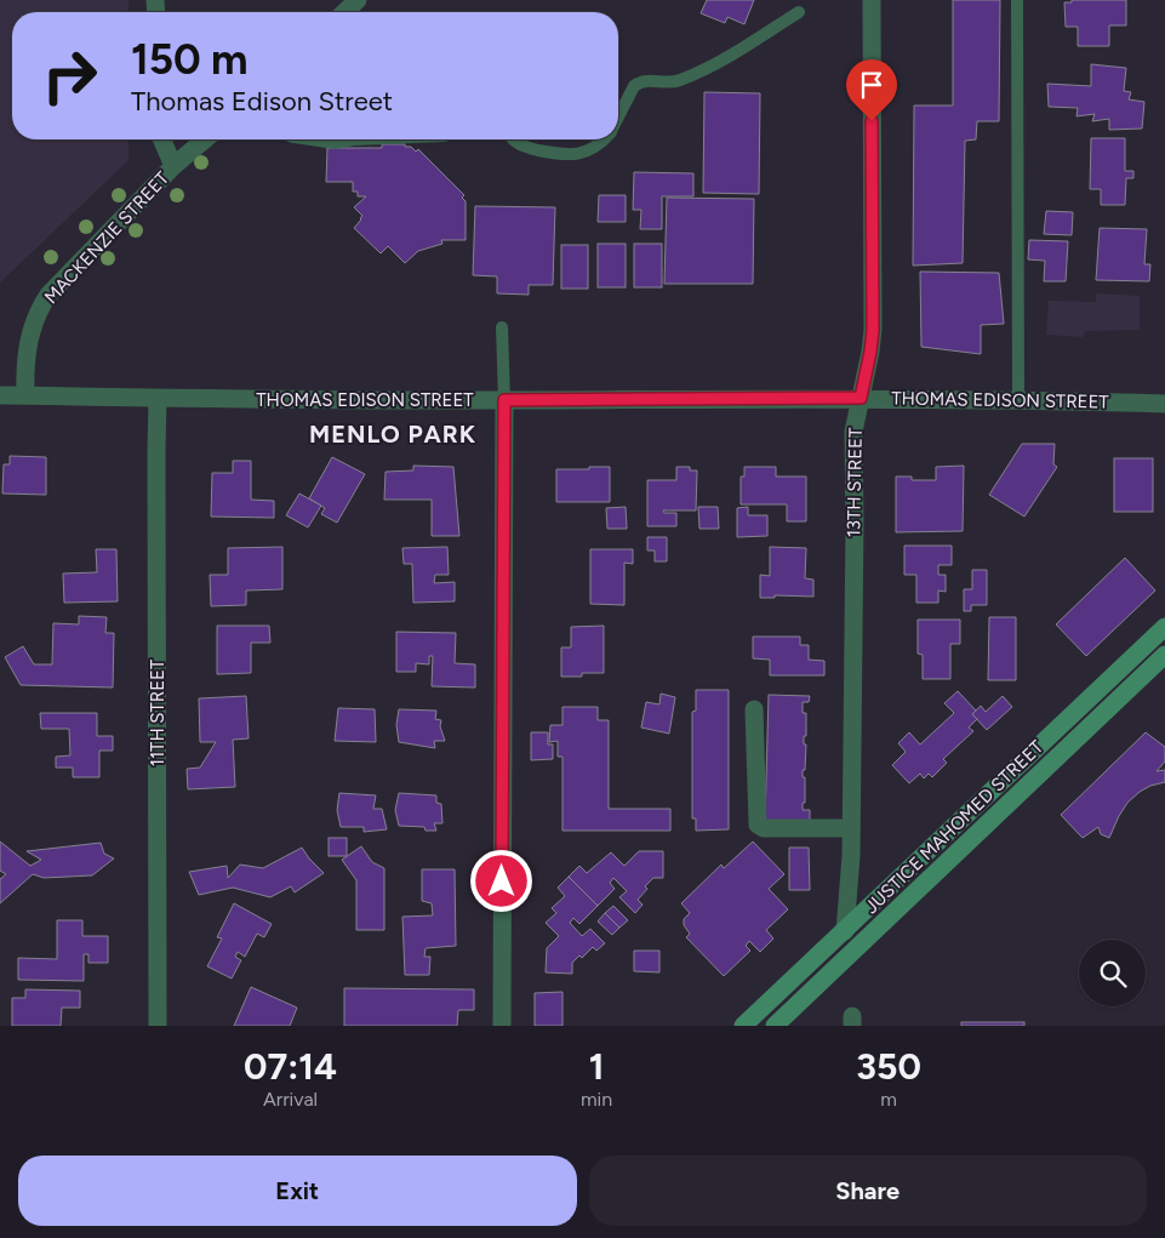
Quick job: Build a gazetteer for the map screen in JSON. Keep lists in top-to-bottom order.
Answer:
{
  "streets": {
    "main road": ["JUSTICE MAHOMED STREET"],
    "street": [
      "MACKENZIE STREET",
      "THOMAS EDISON STREET",
      "13TH STREET",
      "11TH STREET"
    ]
  },
  "crossings": [
    ["MACKENZIE STREET", "THOMAS EDISON STREET"],
    ["THOMAS EDISON STREET", "13TH STREET"],
    ["THOMAS EDISON STREET", "11TH STREET"],
    ["13TH STREET", "JUSTICE MAHOMED STREET"]
  ],
  "districts": ["MENLO PARK"],
  "page": {
    "turn": ["150 m", "Thomas Edison Street"],
    "eta": [
      "07:14",
      "Arrival",
      "1",
      "min",
      "350",
      "m"
    ],
    "buttons": ["Exit", "Share"]
  }
}
